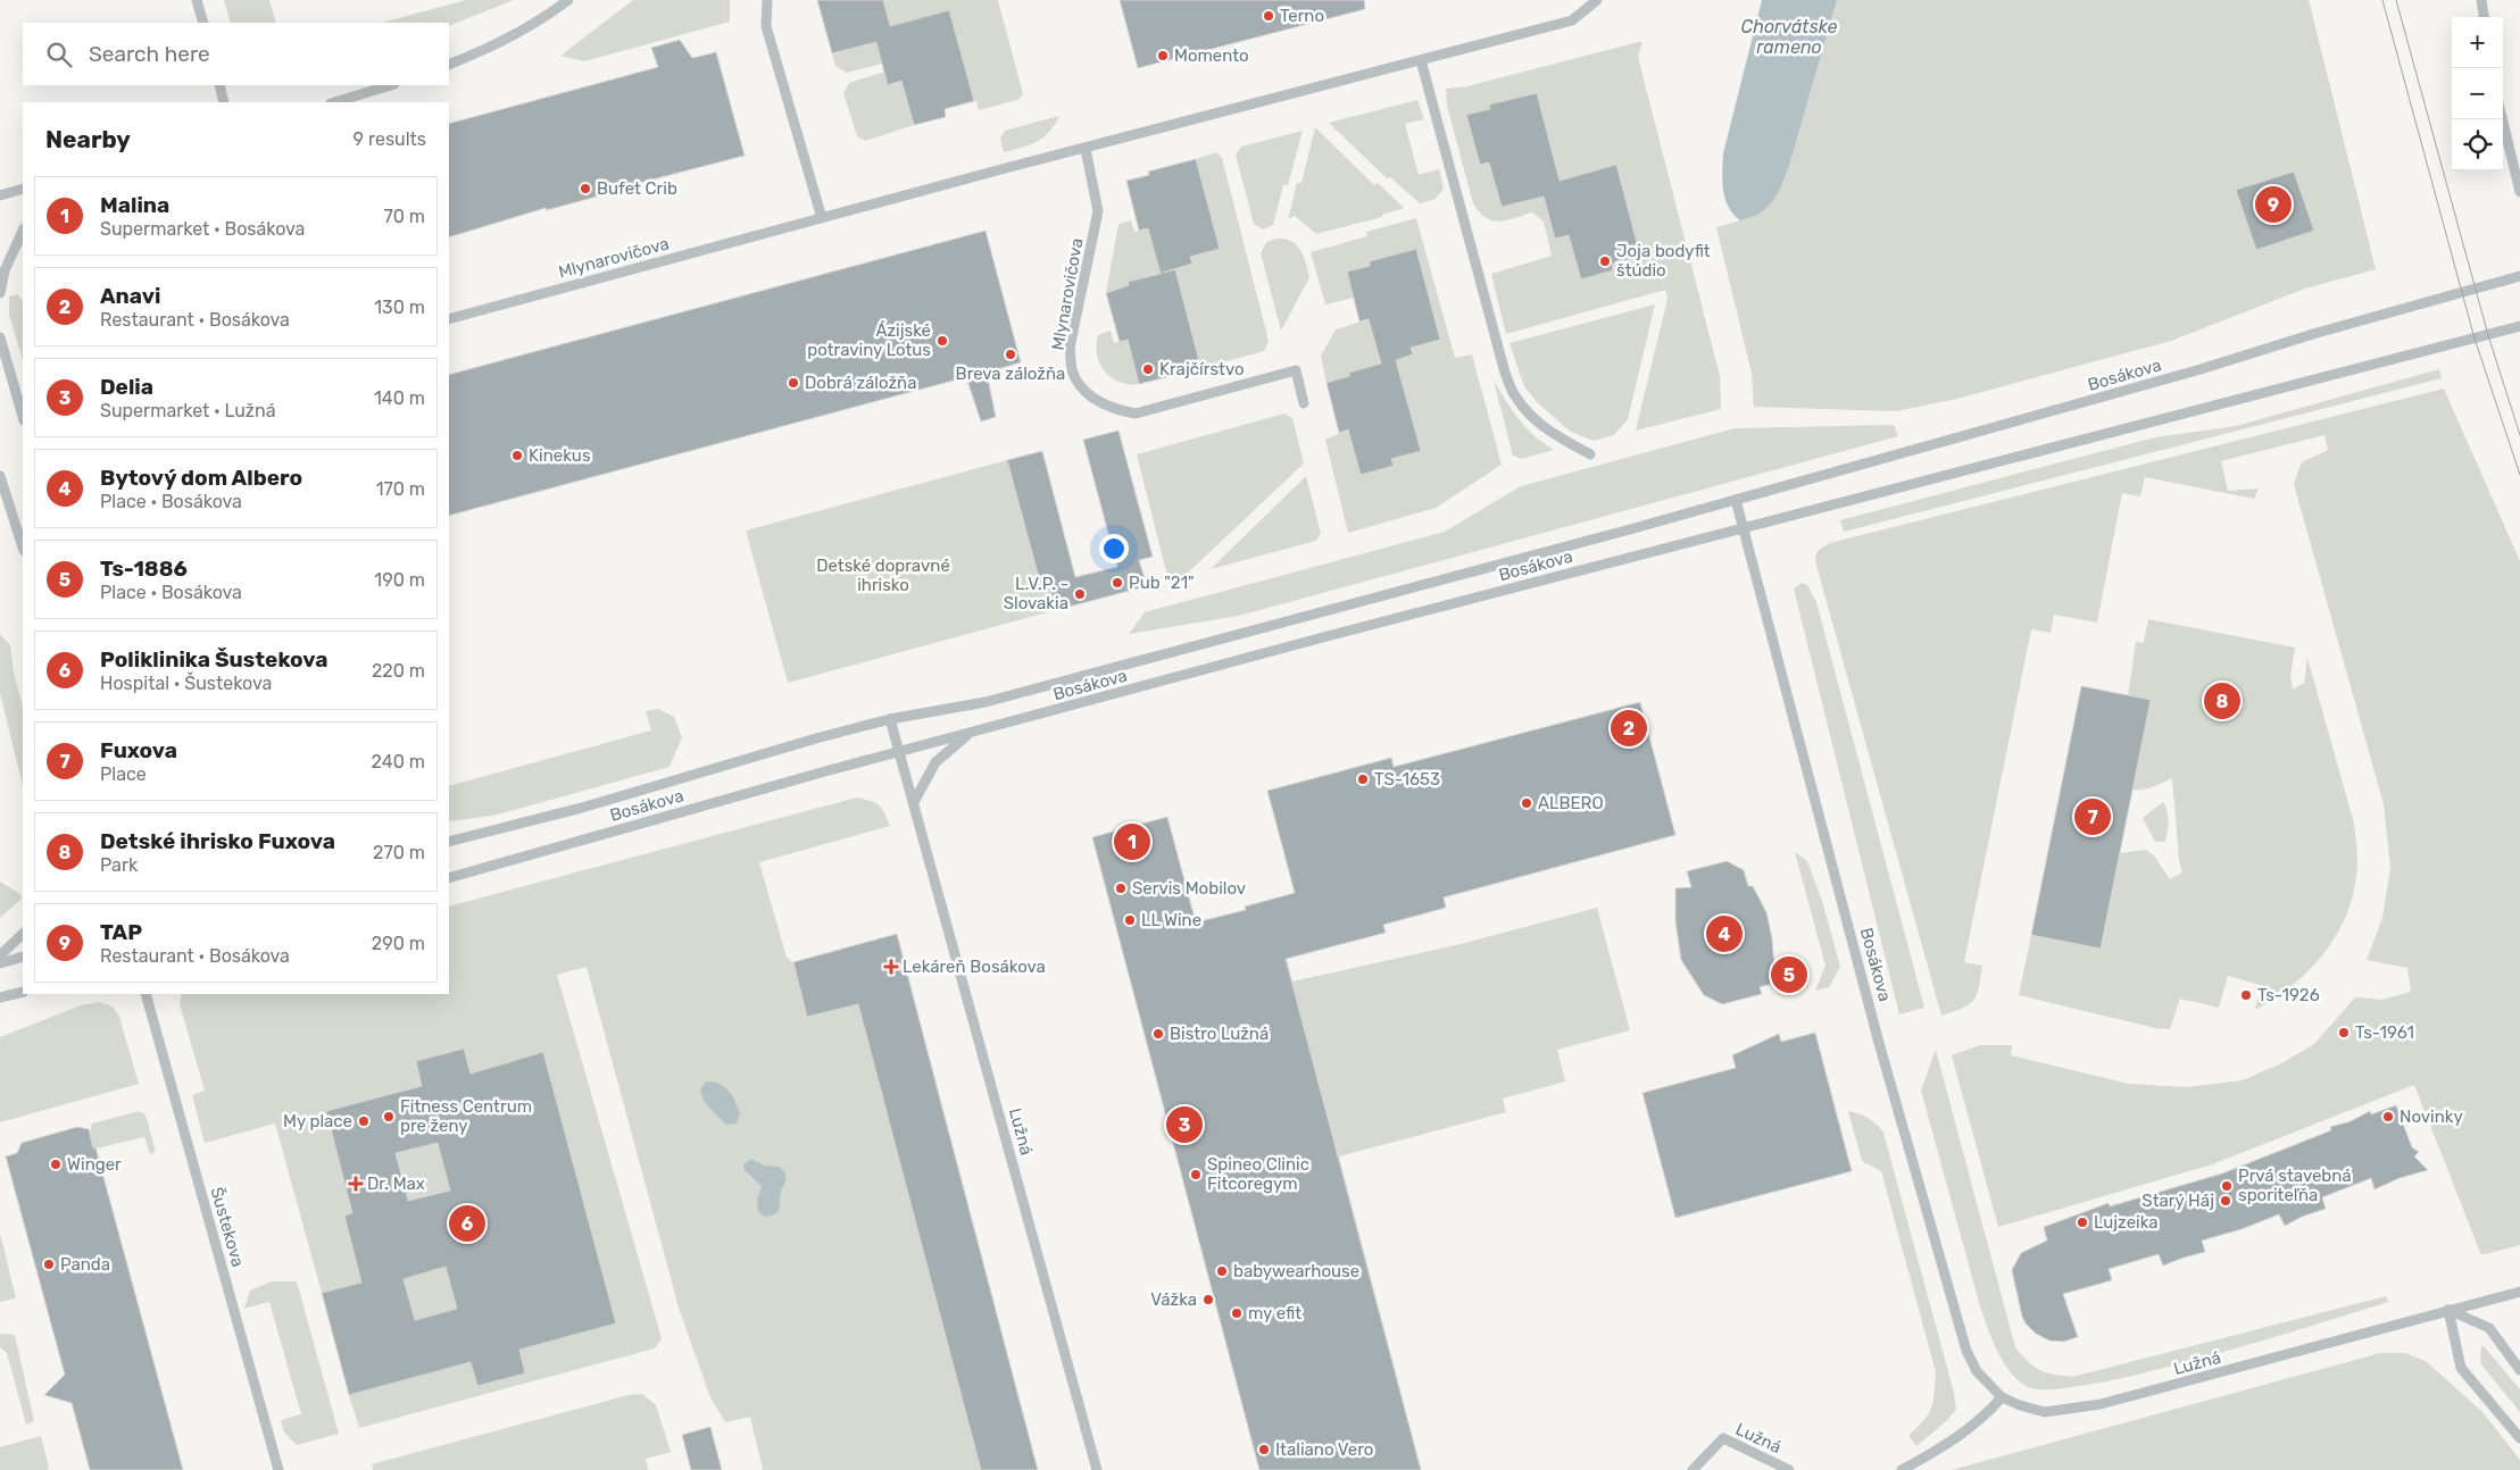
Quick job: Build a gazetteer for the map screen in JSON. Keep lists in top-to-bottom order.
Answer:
{
  "streets": {
    "street": [
      "Mlynarovičova",
      "Bosákova",
      "Lužná",
      "Šustekova"
    ]
  },
  "crossings": [
    ["Bosákova", "Lužná"]
  ],
  "water": ["Chorvátske rameno"],
  "parks": ["Detské dopravné ihrisko"],
  "places": {
    "other": [
      "Terno",
      "Momento",
      "Bufet Crib",
      "Joja bodyfit štúdio",
      "Ázijské potraviny Lotus",
      "Breva záložňa",
      "Krajčírstvo",
      "Dobrá záložňa",
      "Kinekus",
      "Pub \"21\"",
      "L.V.P. - Slovakia",
      "TS-1653",
      "ALBERO",
      "Servis Mobilov",
      "LL Wine",
      "Ts-1926",
      "Ts-1961",
      "Bistro Lužná",
      "Fitness Centrum pre ženy",
      "Novinky",
      "My place",
      "Winger",
      "Spineo Clinic Fitcoregym",
      "Prvá stavebná sporiteľňa",
      "Starý Háj",
      "Lujzeika",
      "Panda",
      "babywearhouse",
      "Vážka",
      "my efit",
      "Italiano Vero"
    ],
    "health": ["Lekáreň Bosákova", "Dr. Max"]
  },
  "page": {
    "map_buttons": ["+", "−"],
    "search": "Search here",
    "heading": ["Nearby", "9 results"],
    "list": [
      {
        "mark": "1",
        "name": "Malina",
        "note": "Supermarket · Bosákova",
        "value": "70 m"
      },
      {
        "mark": "2",
        "name": "Anavi",
        "note": "Restaurant · Bosákova",
        "value": "130 m"
      },
      {
        "mark": "3",
        "name": "Delia",
        "note": "Supermarket · Lužná",
        "value": "140 m"
      },
      {
        "mark": "4",
        "name": "Bytový dom Albero",
        "note": "Place · Bosákova",
        "value": "170 m"
      },
      {
        "mark": "5",
        "name": "Ts-1886",
        "note": "Place · Bosákova",
        "value": "190 m"
      },
      {
        "mark": "6",
        "name": "Poliklinika Šustekova",
        "note": "Hospital · Šustekova",
        "value": "220 m"
      },
      {
        "mark": "7",
        "name": "Fuxova",
        "note": "Place",
        "value": "240 m"
      },
      {
        "mark": "8",
        "name": "Detské ihrisko Fuxova",
        "note": "Park",
        "value": "270 m"
      },
      {
        "mark": "9",
        "name": "TAP",
        "note": "Restaurant · Bosákova",
        "value": "290 m"
      }
    ],
    "pins": [
      "9",
      "8",
      "2",
      "7",
      "1",
      "4",
      "5",
      "3",
      "6"
    ]
  }
}
